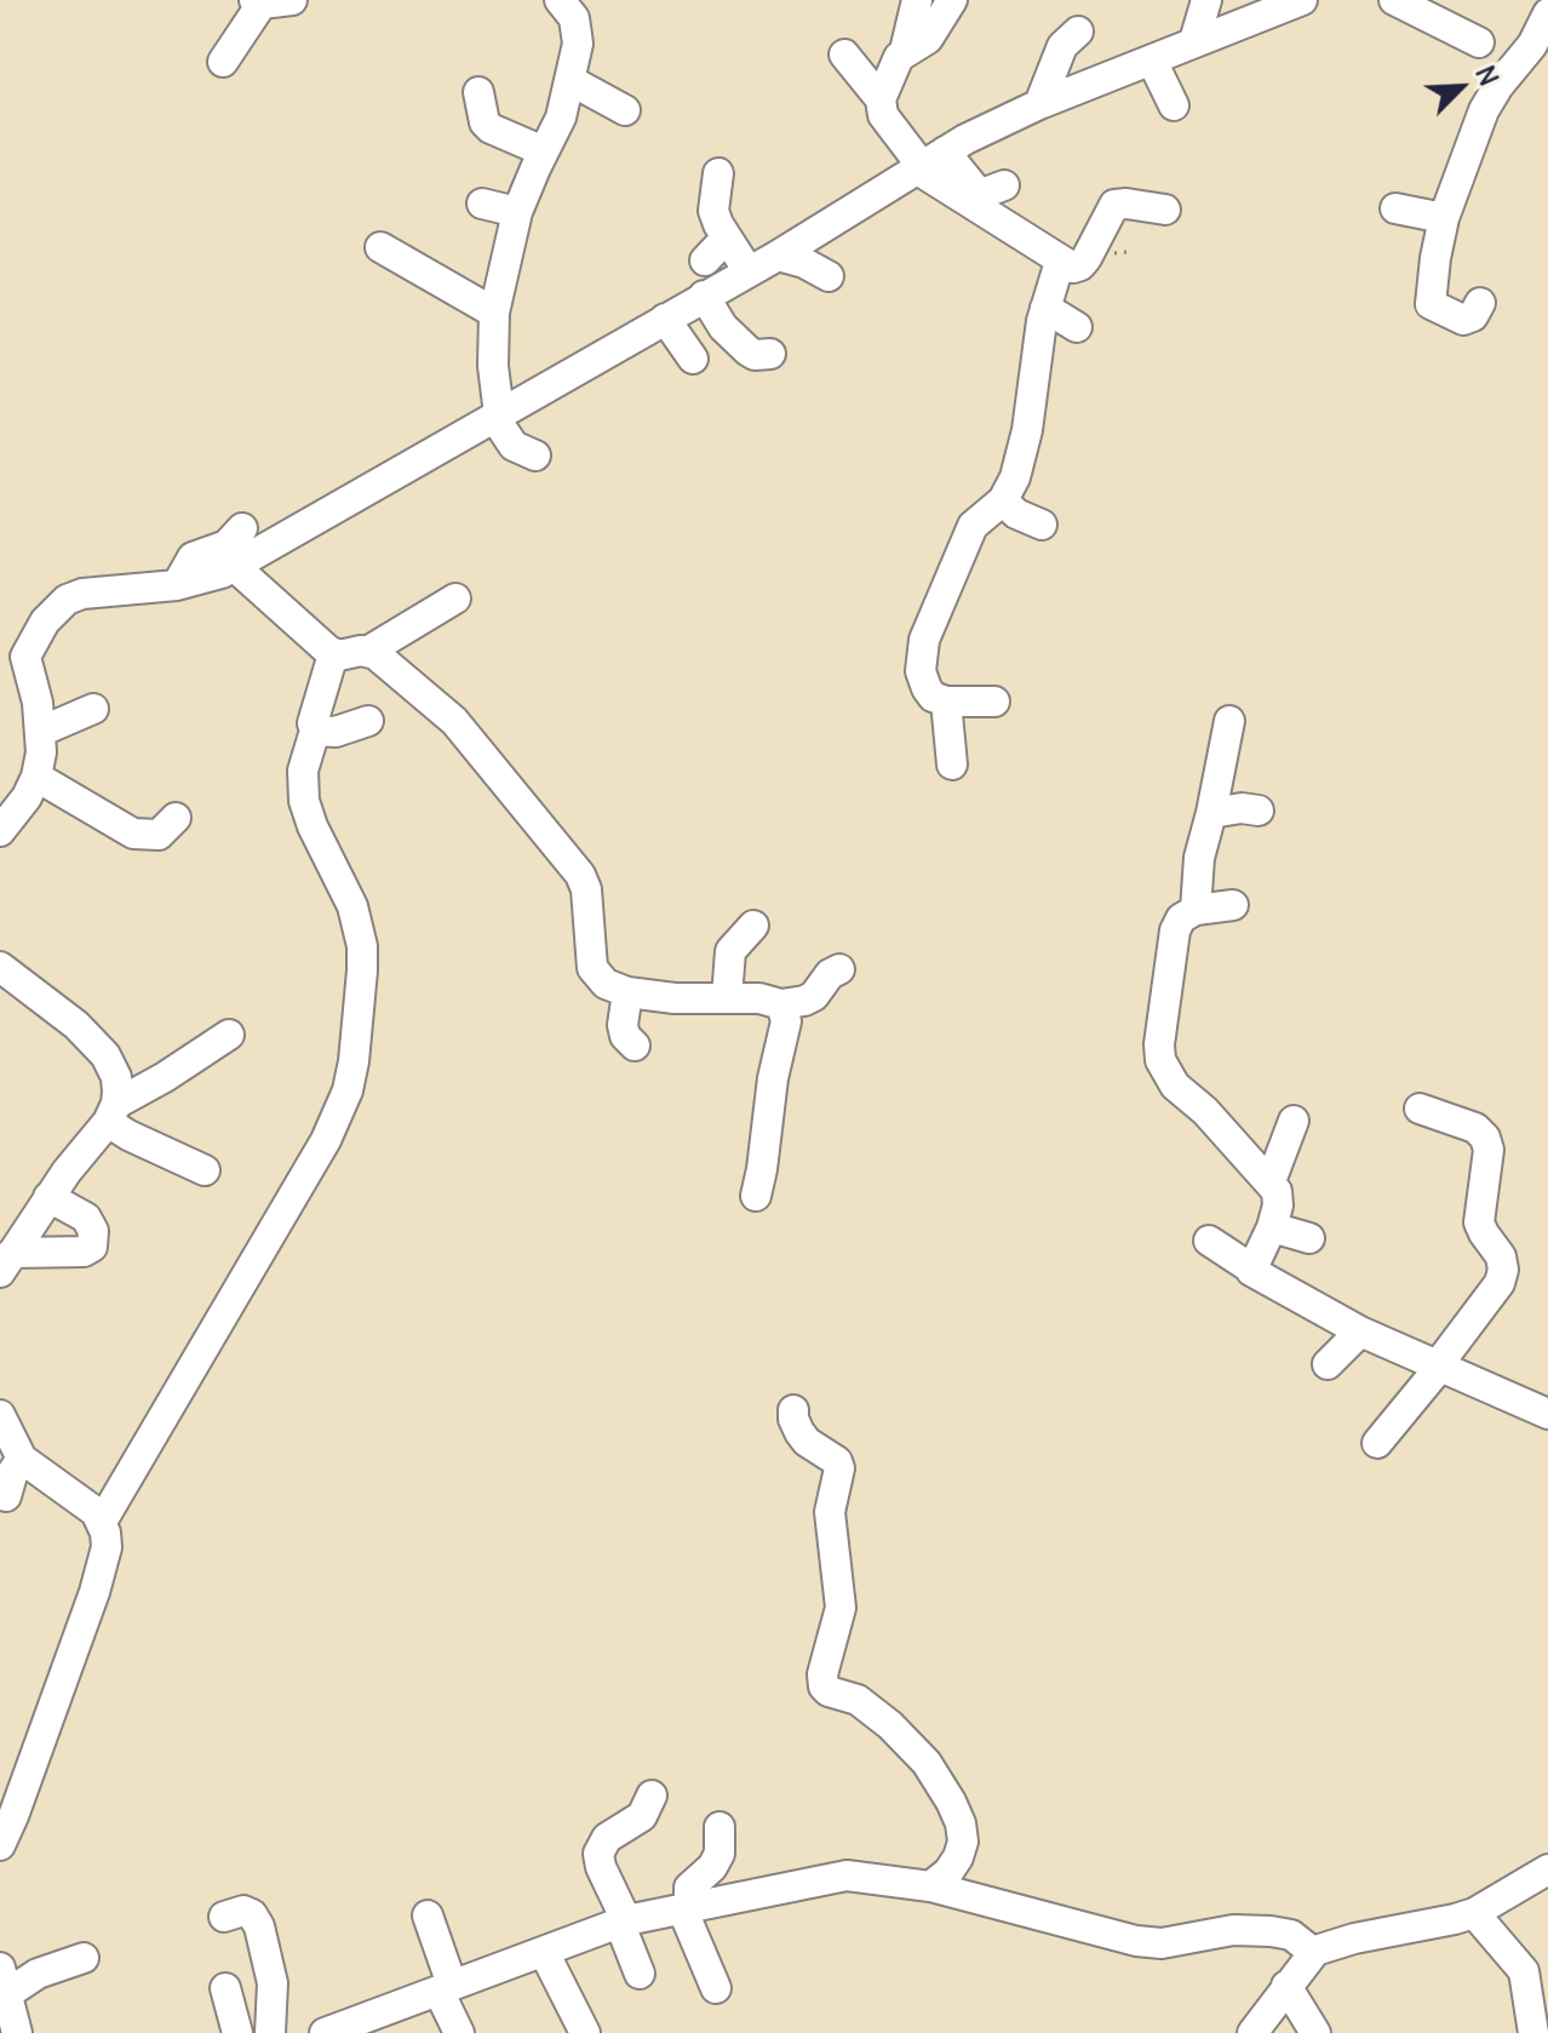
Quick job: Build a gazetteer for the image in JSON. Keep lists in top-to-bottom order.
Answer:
{
  "north": "top right"
}
